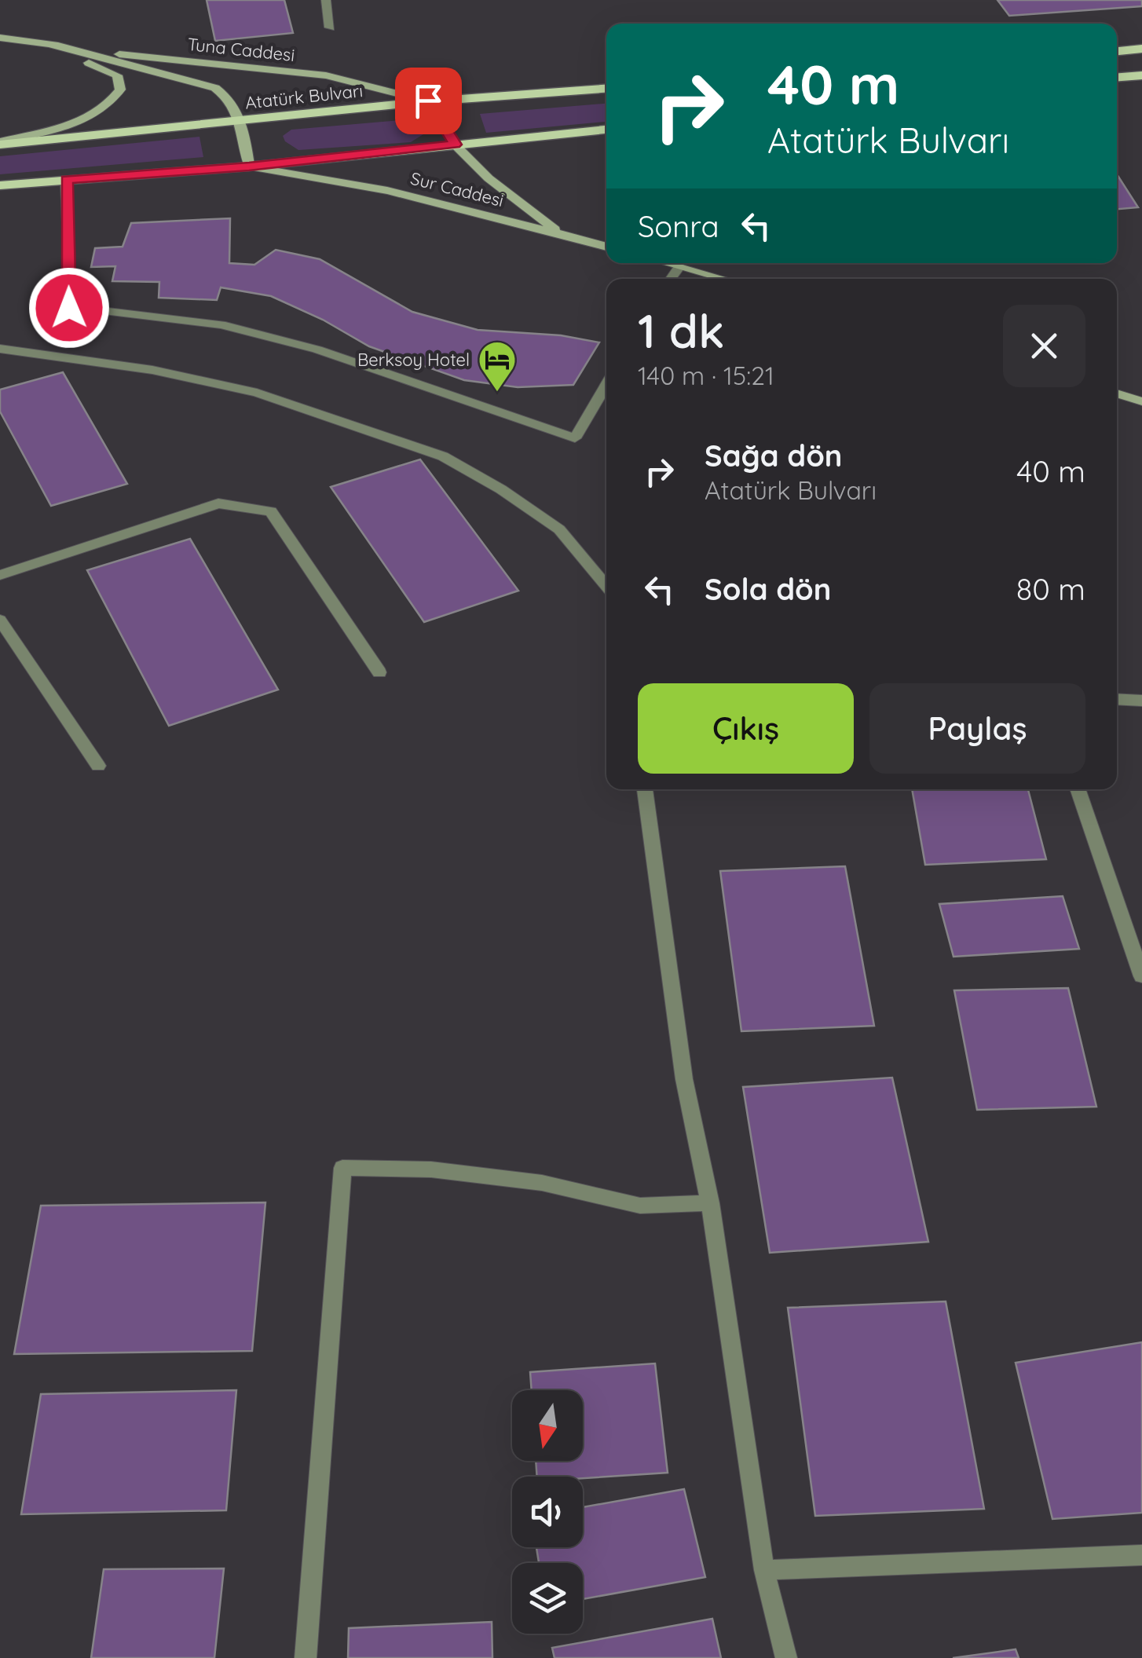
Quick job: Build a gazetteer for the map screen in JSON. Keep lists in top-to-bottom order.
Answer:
{
  "streets": {
    "main road": ["Tuna Caddesi", "Atatürk Bulvarı", "Sur Caddesi"]
  },
  "crossings": [
    ["Tuna Caddesi", "Atatürk Bulvarı"],
    ["Tuna Caddesi", "Sur Caddesi"],
    ["Atatürk Bulvarı", "Sur Caddesi"]
  ],
  "places": {
    "hotel": ["Berksoy Hotel"]
  },
  "north": "bottom",
  "page": {
    "turn": ["40 m", "Atatürk Bulvarı"],
    "then": "Sonra",
    "heading": ["1 dk", "140 m · 15:21"],
    "list": [
      {
        "name": "Sağa dön",
        "note": "Atatürk Bulvarı",
        "value": "40 m"
      },
      {
        "name": "Sola dön",
        "value": "80 m"
      }
    ],
    "buttons": ["Çıkış", "Paylaş"]
  }
}
